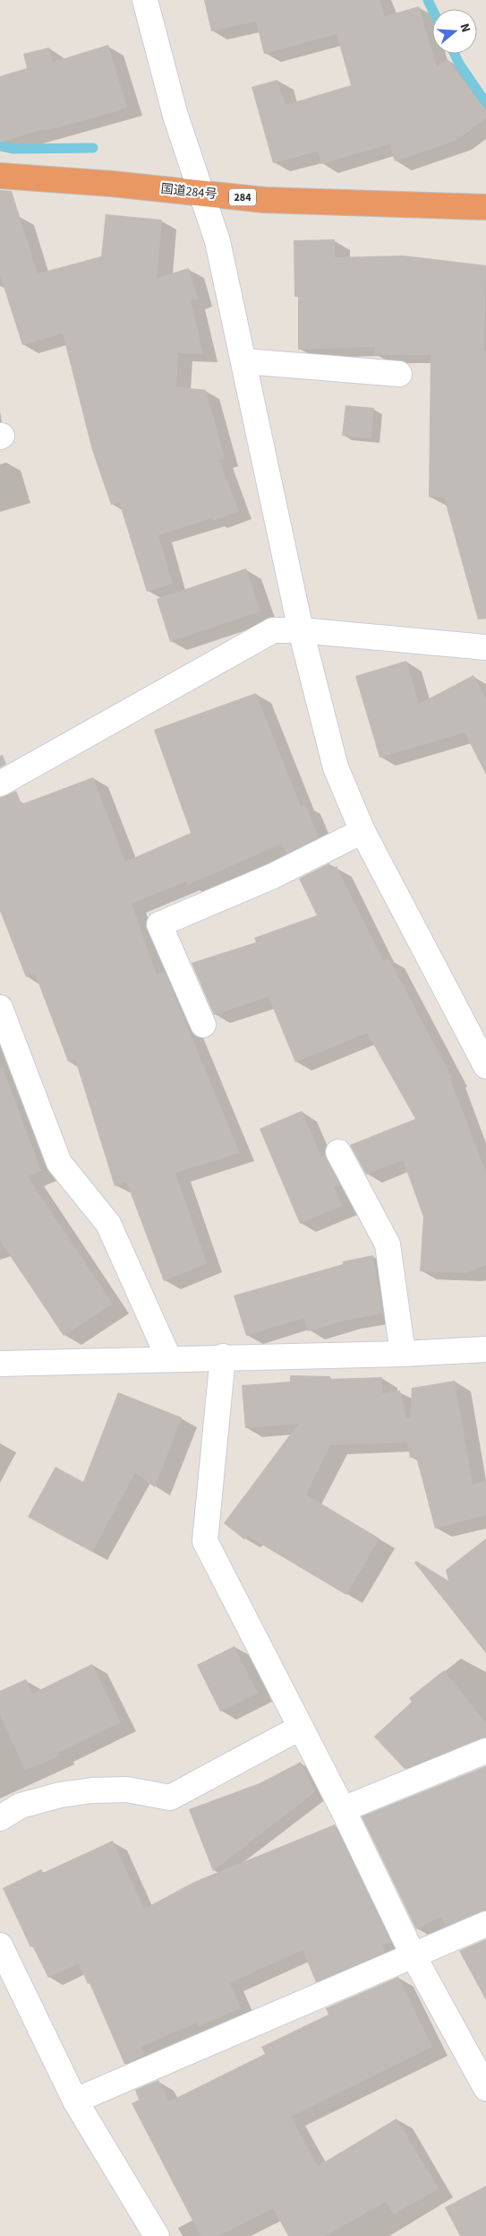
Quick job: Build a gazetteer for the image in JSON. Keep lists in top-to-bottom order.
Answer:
{
  "streets": {
    "highway": ["国道284号", "284"]
  },
  "north": "right"
}
